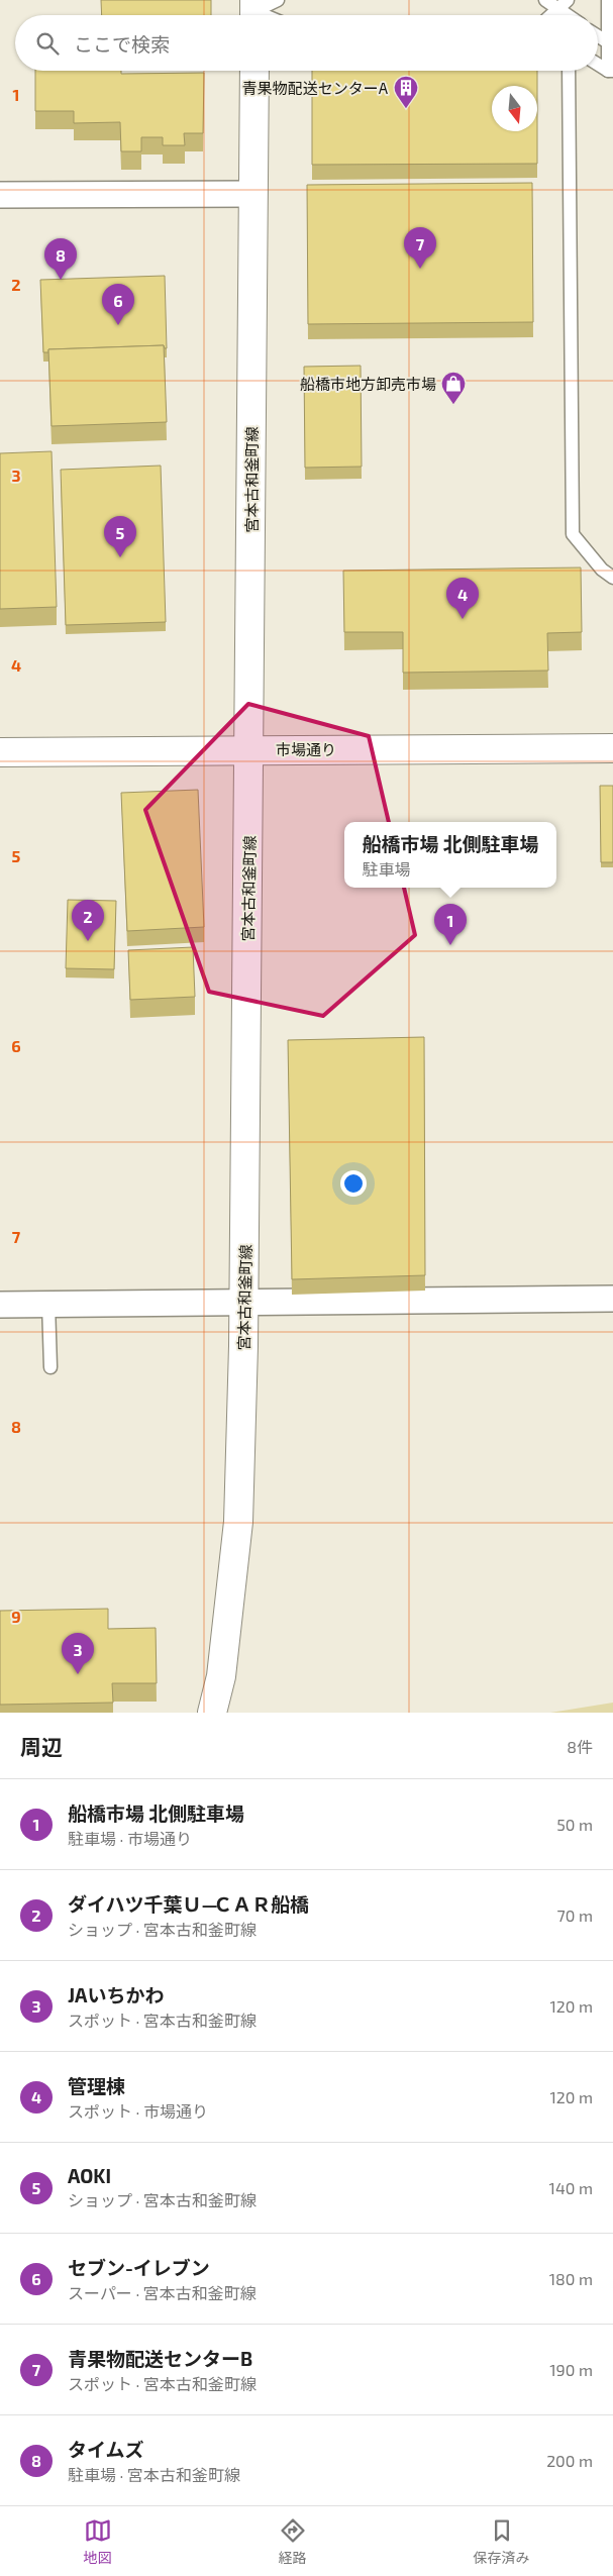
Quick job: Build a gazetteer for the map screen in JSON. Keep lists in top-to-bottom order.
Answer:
{
  "streets": {
    "street": ["宮本古和釜町線", "市場通り"]
  },
  "crossings": [
    ["宮本古和釜町線", "市場通り"]
  ],
  "places": {
    "building": ["青果物配送センターA"],
    "shop": ["船橋市地方卸売市場"]
  },
  "north": "bottom",
  "page": {
    "search": "ここで検索",
    "pins": [
      "7",
      "8",
      "6",
      "5",
      "4",
      "2",
      "1",
      "3"
    ],
    "popup": ["船橋市場 北側駐車場", "駐車場"],
    "heading": ["周辺", "8件"],
    "list": [
      {
        "mark": "1",
        "name": "船橋市場 北側駐車場",
        "note": "駐車場 · 市場通り",
        "value": "50 m"
      },
      {
        "mark": "2",
        "name": "ダイハツ千葉Ｕ―ＣＡＲ船橋",
        "note": "ショップ · 宮本古和釜町線",
        "value": "70 m"
      },
      {
        "mark": "3",
        "name": "JAいちかわ",
        "note": "スポット · 宮本古和釜町線",
        "value": "120 m"
      },
      {
        "mark": "4",
        "name": "管理棟",
        "note": "スポット · 市場通り",
        "value": "120 m"
      },
      {
        "mark": "5",
        "name": "AOKI",
        "note": "ショップ · 宮本古和釜町線",
        "value": "140 m"
      },
      {
        "mark": "6",
        "name": "セブン-イレブン",
        "note": "スーパー · 宮本古和釜町線",
        "value": "180 m"
      },
      {
        "mark": "7",
        "name": "青果物配送センターB",
        "note": "スポット · 宮本古和釜町線",
        "value": "190 m"
      },
      {
        "mark": "8",
        "name": "タイムズ",
        "note": "駐車場 · 宮本古和釜町線",
        "value": "200 m"
      }
    ],
    "nav": ["地図", "経路", "保存済み"]
  },
  "grid": {
    "rows": [
      "1",
      "2",
      "3",
      "4",
      "5",
      "6",
      "7",
      "8",
      "9"
    ]
  }
}
